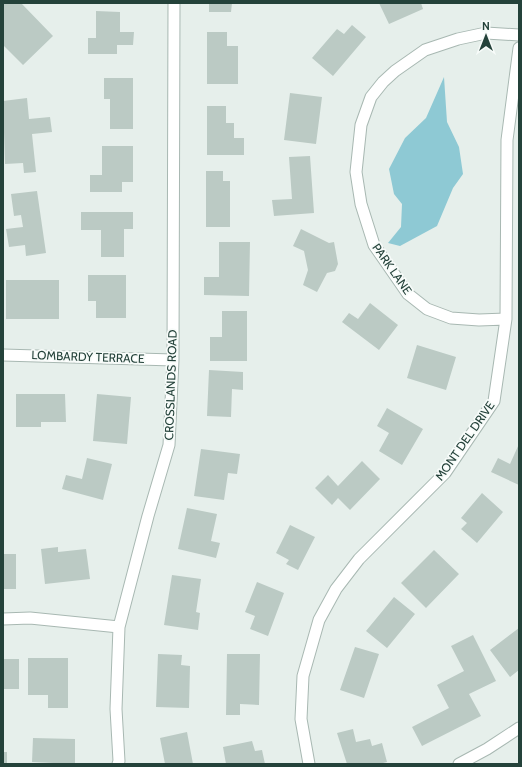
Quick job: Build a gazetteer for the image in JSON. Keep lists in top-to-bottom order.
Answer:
{
  "streets": {
    "street": [
      "PARK LANE",
      "LOMBARDY TERRACE",
      "CROSSLANDS ROAD",
      "MONT DEL DRIVE"
    ]
  },
  "crossings": [
    ["PARK LANE", "MONT DEL DRIVE"],
    ["LOMBARDY TERRACE", "CROSSLANDS ROAD"]
  ],
  "north": "top"
}
